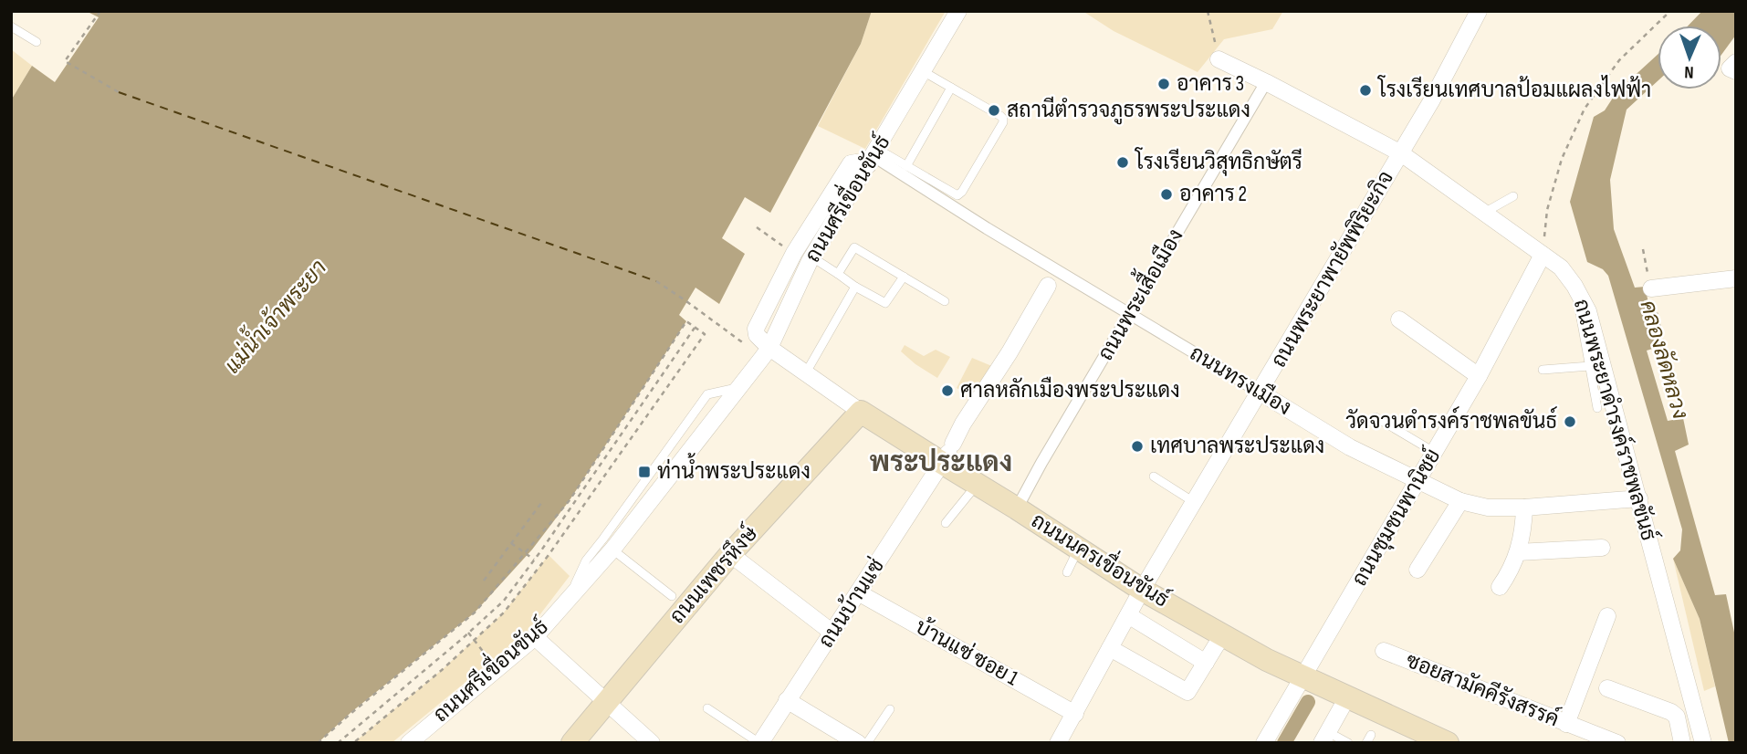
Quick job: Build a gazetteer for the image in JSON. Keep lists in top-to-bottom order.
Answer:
{
  "streets": {
    "main road": ["ถนนนครเขื่อนขันธ์", "ถนนเพชรหึงษ์"],
    "street": [
      "ถนนศรีเขื่อนขันธ์",
      "ถนนพระยาพายัพพิริยะกิจ",
      "ถนนพระเสื้อเมือง",
      "ถนนทรงเมือง",
      "ถนนพระยาดำรงค์ราชพลขันธ์",
      "ถนนชุมชนพานิชย์",
      "ถนนบ้านแซ่",
      "บ้านแซ่ ซอย 1",
      "ซอยสามัคคีรังสรรค์"
    ]
  },
  "crossings": [
    ["ถนนศรีเขื่อนขันธ์", "ถนนทรงเมือง"],
    ["ถนนศรีเขื่อนขันธ์", "ถนนนครเขื่อนขันธ์"],
    ["ถนนพระยาพายัพพิริยะกิจ", "ถนนทรงเมือง"],
    ["ถนนพระยาพายัพพิริยะกิจ", "ถนนพระยาดำรงค์ราชพลขันธ์"],
    ["ถนนพระยาพายัพพิริยะกิจ", "ถนนนครเขื่อนขันธ์"],
    ["ถนนพระยาพายัพพิริยะกิจ", "บ้านแซ่ ซอย 1"],
    ["ถนนพระเสื้อเมือง", "ถนนทรงเมือง"],
    ["ถนนพระเสื้อเมือง", "ถนนพระยาดำรงค์ราชพลขันธ์"],
    ["ถนนพระเสื้อเมือง", "ถนนนครเขื่อนขันธ์"],
    ["ถนนทรงเมือง", "ถนนพระยาดำรงค์ราชพลขันธ์"],
    ["ถนนทรงเมือง", "ถนนชุมชนพานิชย์"],
    ["ถนนพระยาดำรงค์ราชพลขันธ์", "ถนนชุมชนพานิชย์"],
    ["ถนนชุมชนพานิชย์", "ถนนนครเขื่อนขันธ์"],
    ["ถนนนครเขื่อนขันธ์", "ถนนเพชรหึงษ์"],
    ["ถนนนครเขื่อนขันธ์", "ถนนบ้านแซ่"],
    ["ถนนบ้านแซ่", "บ้านแซ่ ซอย 1"]
  ],
  "districts": ["พระประแดง"],
  "water": ["แม่น้ำเจ้าพระยา", "คลองลัดหลวง"],
  "places": {
    "other": [
      "อาคาร 3",
      "โรงเรียนเทศบาลป้อมแผลงไฟฟ้า",
      "สถานีตำรวจภูธรพระประแดง",
      "โรงเรียนวิสุทธิกษัตรี",
      "อาคาร 2",
      "ศาลหลักเมืองพระประแดง",
      "วัดจวนดำรงค์ราชพลขันธ์",
      "เทศบาลพระประแดง"
    ],
    "transit": ["ท่าน้ำพระประแดง"]
  },
  "north": "bottom"
}
